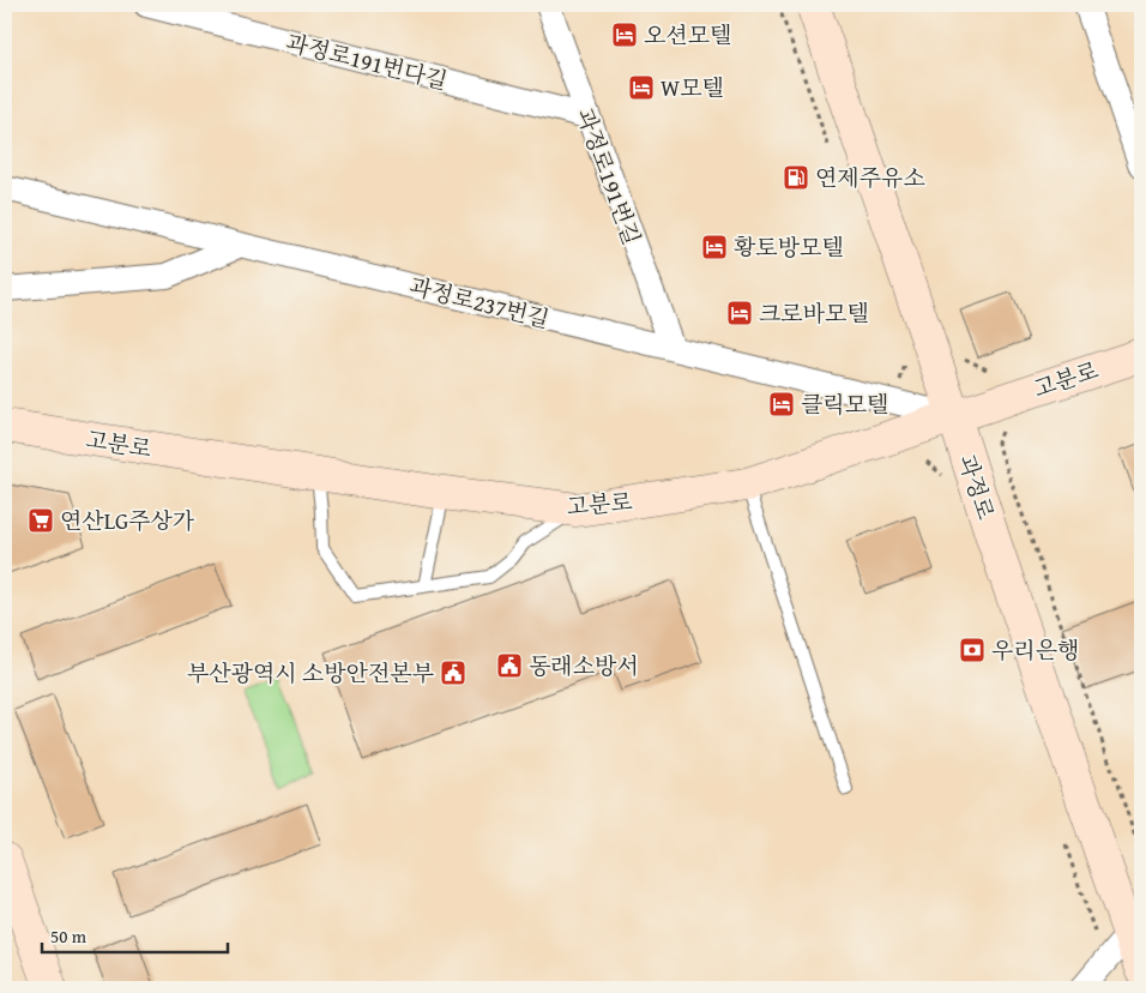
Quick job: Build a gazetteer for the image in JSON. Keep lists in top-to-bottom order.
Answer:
{
  "streets": {
    "main road": ["고분로", "과정로"],
    "street": ["과정로191번다길", "과정로191번길", "과정로237번길"]
  },
  "crossings": [
    ["과정로191번다길", "과정로191번길"],
    ["과정로191번길", "과정로237번길"],
    ["과정로237번길", "고분로"],
    ["과정로237번길", "과정로"],
    ["고분로", "과정로"]
  ],
  "places": {
    "hotel": [
      "오션모텔",
      "W모텔",
      "황토방모텔",
      "크로바모텔",
      "클릭모텔"
    ],
    "fuel station": ["연제주유소"],
    "supermarket": ["연산LG주상가"],
    "bank": ["우리은행"],
    "public building": ["동래소방서", "부산광역시 소방안전본부"]
  },
  "scale_bar": "50 m"
}
